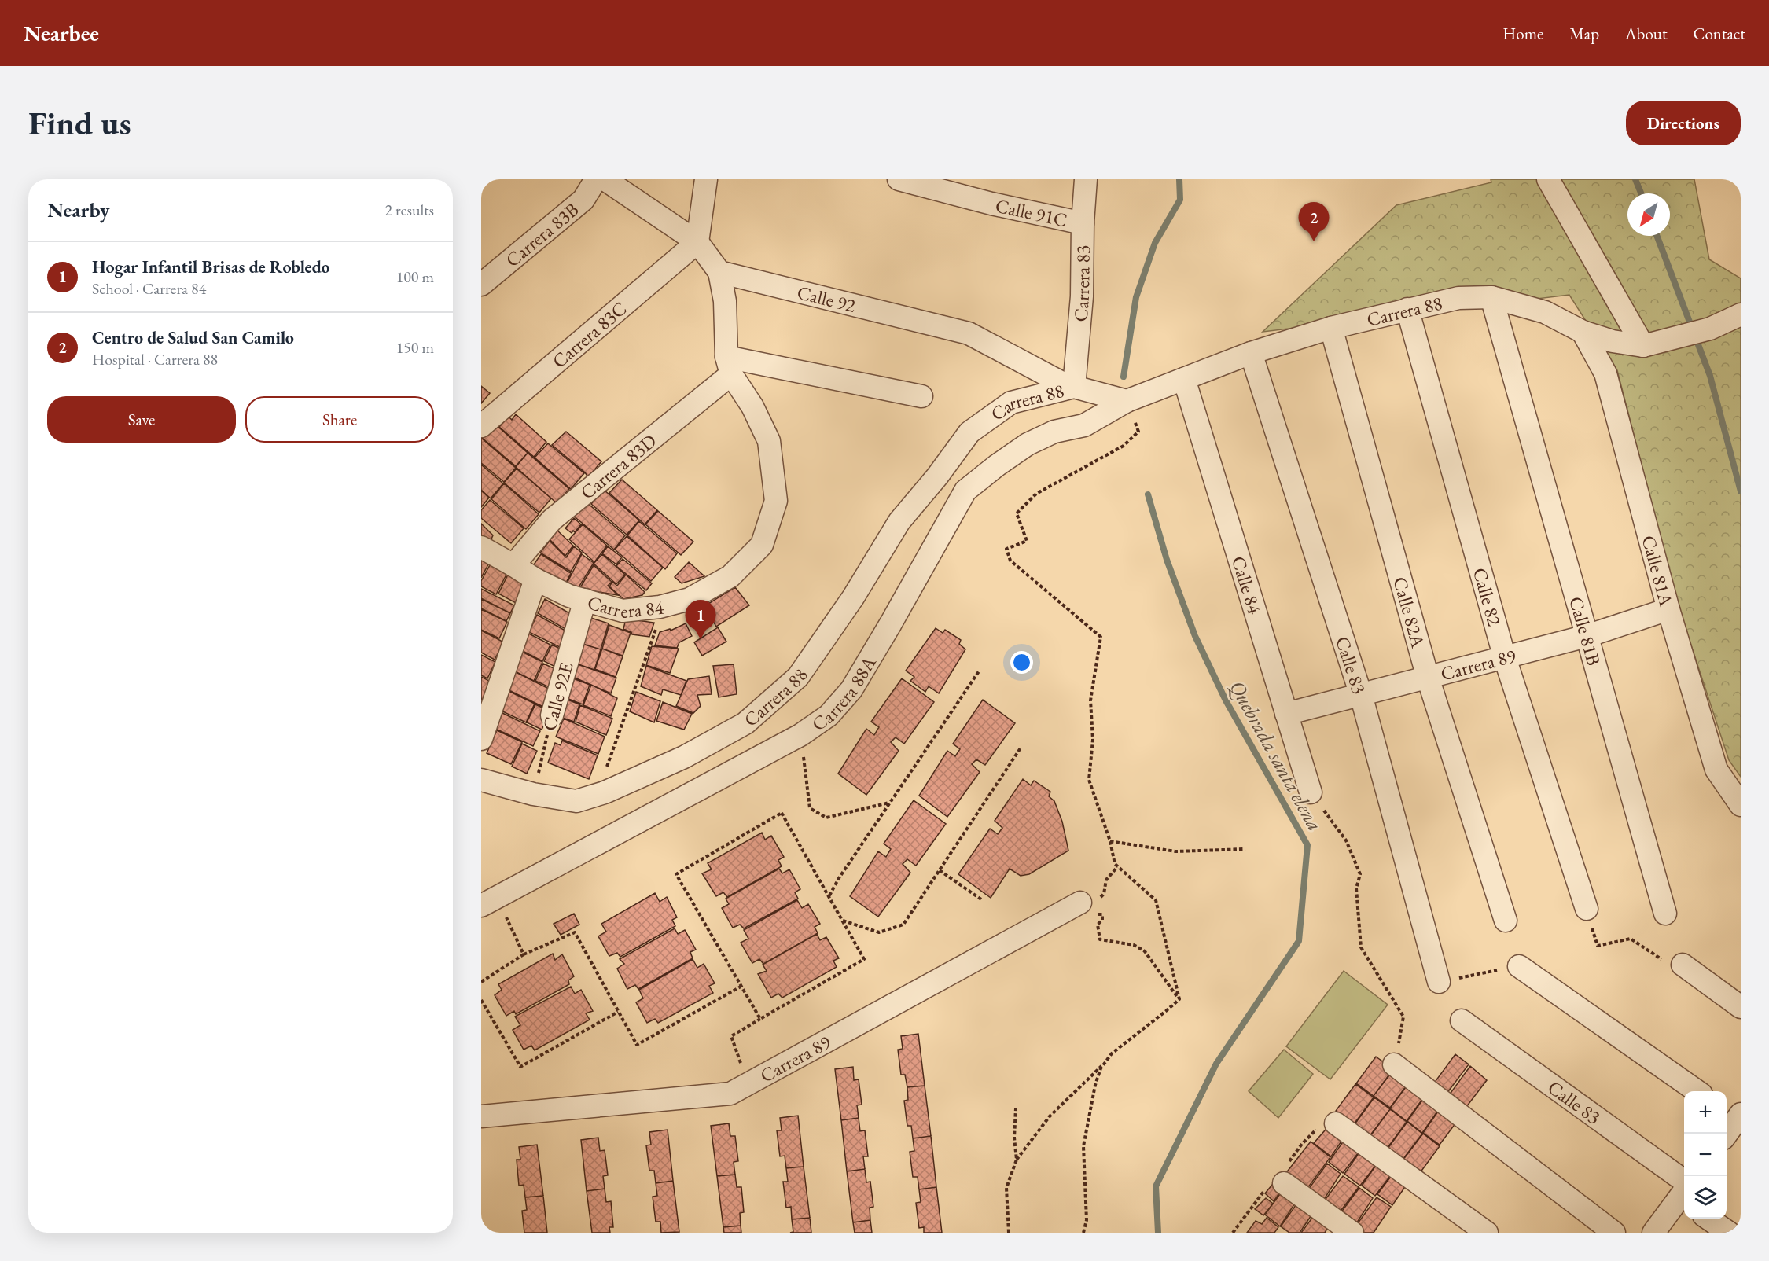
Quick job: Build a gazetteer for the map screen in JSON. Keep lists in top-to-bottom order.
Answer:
{
  "streets": {
    "street": [
      "Calle 91C",
      "Carrera 83B",
      "Carrera 83",
      "Calle 92",
      "Carrera 88",
      "Carrera 83C",
      "Carrera 83D",
      "Calle 81A",
      "Calle 84",
      "Calle 82",
      "Carrera 84",
      "Calle 82A",
      "Calle 81B",
      "Carrera 89",
      "Calle 83",
      "Carrera 88A",
      "Calle 92E"
    ]
  },
  "crossings": [
    ["Calle 91C", "Carrera 83"],
    ["Carrera 83", "Calle 92"],
    ["Carrera 83", "Carrera 88"],
    ["Calle 92", "Carrera 88"],
    ["Carrera 88", "Calle 81A"],
    ["Carrera 88", "Calle 84"],
    ["Carrera 88", "Calle 82"],
    ["Carrera 88", "Calle 82A"],
    ["Carrera 88", "Calle 81B"],
    ["Carrera 88", "Calle 83"],
    ["Carrera 88", "Carrera 88A"],
    ["Carrera 88", "Calle 92E"],
    ["Carrera 83D", "Carrera 84"],
    ["Calle 81A", "Carrera 89"],
    ["Calle 84", "Carrera 89"],
    ["Calle 82", "Carrera 89"],
    ["Carrera 84", "Calle 92E"],
    ["Calle 82A", "Carrera 89"],
    ["Calle 81B", "Carrera 89"],
    ["Carrera 89", "Calle 83"]
  ],
  "water": ["Quebrada santa elena"],
  "north": "bottom left",
  "page": {
    "header": "Nearbee",
    "nav": [
      "Home",
      "Map",
      "About",
      "Contact"
    ],
    "buttons": [
      "Directions",
      ["Save", "Share"]
    ],
    "title": "Find us",
    "heading": ["Nearby", "2 results"],
    "pins": ["2", "1"],
    "list": [
      {
        "mark": "1",
        "name": "Hogar Infantil Brisas de Robledo",
        "note": "School · Carrera 84",
        "value": "100 m"
      },
      {
        "mark": "2",
        "name": "Centro de Salud San Camilo",
        "note": "Hospital · Carrera 88",
        "value": "150 m"
      }
    ],
    "map_buttons": ["+", "−"]
  }
}
